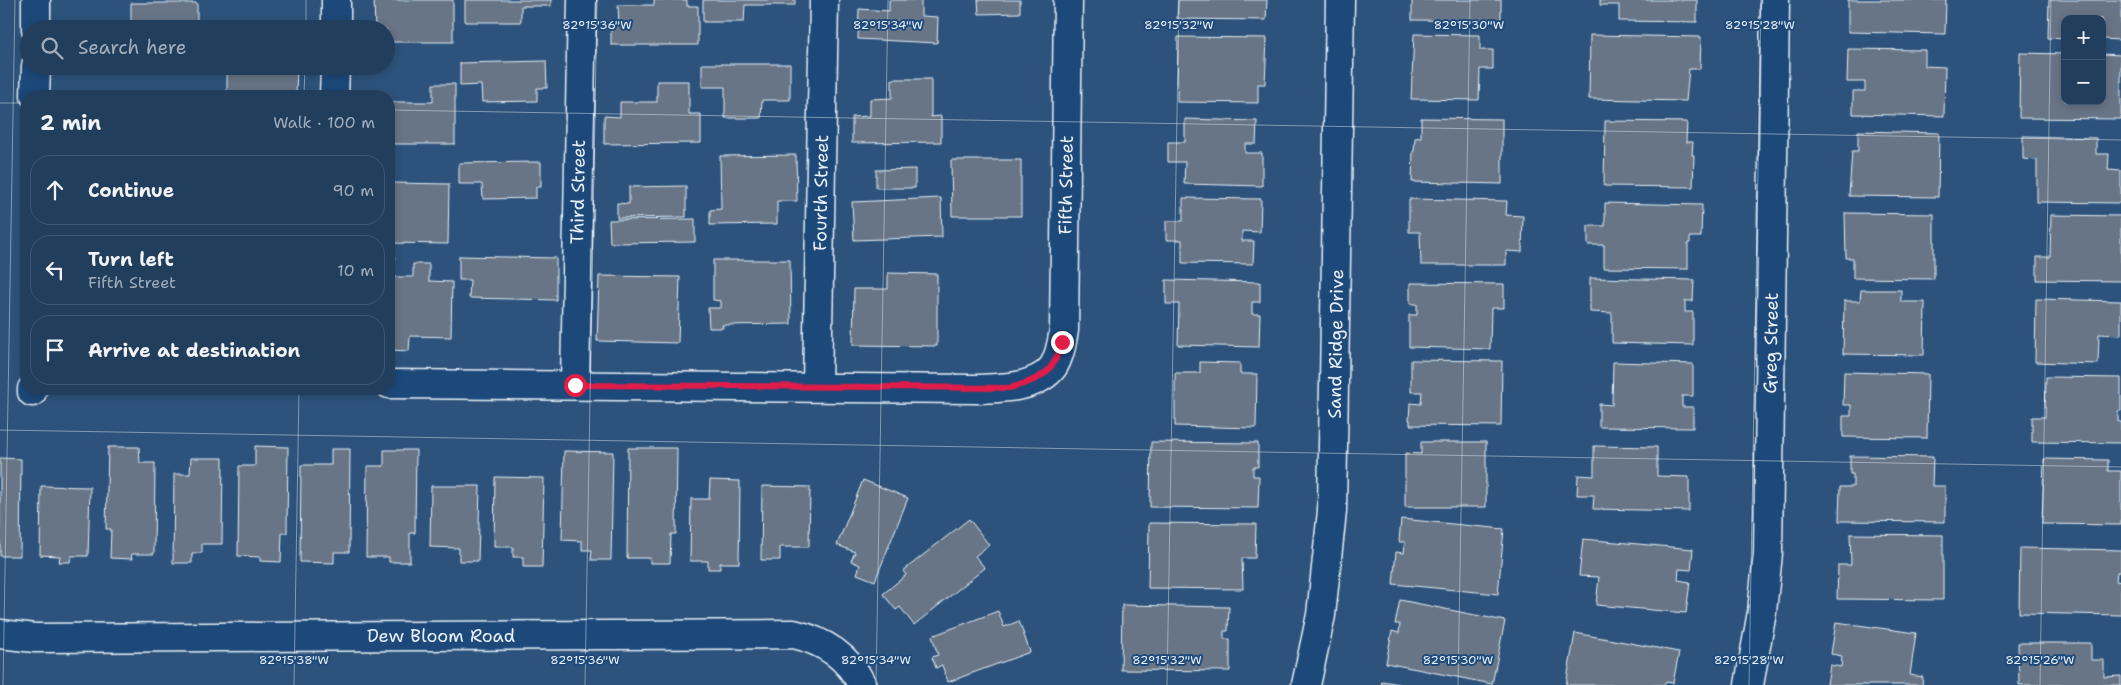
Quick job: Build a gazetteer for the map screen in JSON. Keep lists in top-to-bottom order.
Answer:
{
  "streets": {
    "street": [
      "Fifth Street",
      "Third Street",
      "Fourth Street",
      "Greg Street",
      "Sand Ridge Drive",
      "Dew Bloom Road"
    ]
  },
  "crossings": [
    ["Fifth Street", "Fourth Street"]
  ],
  "page": {
    "map_buttons": ["+", "−"],
    "search": "Search here",
    "heading": ["2 min", "Walk · 100 m"],
    "list": [
      ["Continue", "90 m"],
      ["Turn left", "Fifth Street", "10 m"],
      "Arrive at destination"
    ]
  },
  "coordinates": [
    "82°15'36\"W",
    "82°15'34\"W",
    "82°15'32\"W",
    "82°15'30\"W",
    "82°15'28\"W",
    "82°15'38\"W",
    "82°15'26\"W"
  ]
}
